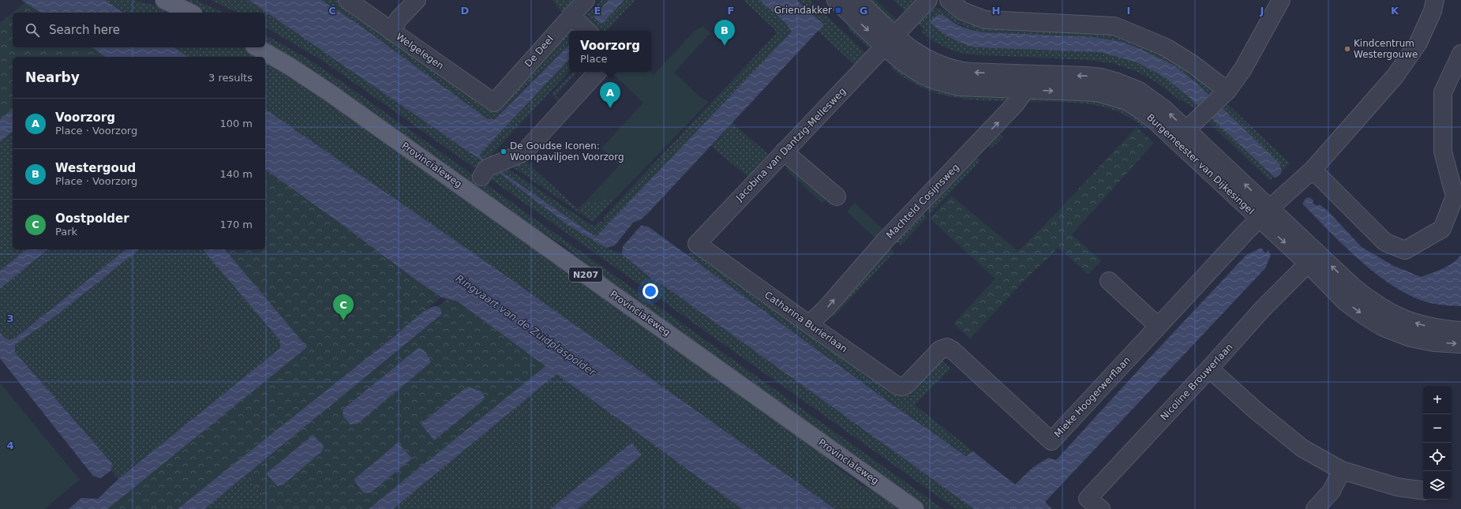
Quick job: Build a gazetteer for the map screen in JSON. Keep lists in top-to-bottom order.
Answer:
{
  "streets": {
    "main road": ["Provincialeweg", "N207"],
    "street": [
      "Welgelegen",
      "De Deel",
      "Jacobina van Dantzig-Mellesweg",
      "Burgemeester van Dijkesingel",
      "Machteld Cosijnsweg",
      "Catharina Burierlaan",
      "Nicoline Brouwerlaan",
      "Mieke Hoogerwerflaan"
    ]
  },
  "crossings": [
    ["Welgelegen", "De Deel"],
    ["Jacobina van Dantzig-Mellesweg", "Burgemeester van Dijkesingel"],
    ["Jacobina van Dantzig-Mellesweg", "Catharina Burierlaan"],
    ["Burgemeester van Dijkesingel", "Machteld Cosijnsweg"],
    ["Burgemeester van Dijkesingel", "Nicoline Brouwerlaan"],
    ["Burgemeester van Dijkesingel", "Mieke Hoogerwerflaan"],
    ["Machteld Cosijnsweg", "Catharina Burierlaan"],
    ["Catharina Burierlaan", "Mieke Hoogerwerflaan"]
  ],
  "one_way": ["Machteld Cosijnsweg"],
  "water": ["Ringvaart van de Zuidplaspolder"],
  "places": {
    "transit": ["Griendakker"],
    "other": ["Kindcentrum Westergouwe", "De Goudse Iconen: Woonpaviljoen Voorzorg"]
  },
  "page": {
    "search": "Search here",
    "pins": ["B", "A", "C"],
    "popup": ["Voorzorg", "Place"],
    "heading": ["Nearby", "3 results"],
    "list": [
      {
        "mark": "A",
        "name": "Voorzorg",
        "note": "Place · Voorzorg",
        "value": "100 m"
      },
      {
        "mark": "B",
        "name": "Westergoud",
        "note": "Place · Voorzorg",
        "value": "140 m"
      },
      {
        "mark": "C",
        "name": "Oostpolder",
        "note": "Park",
        "value": "170 m"
      }
    ],
    "map_buttons": ["+", "−"]
  },
  "grid": {
    "columns": [
      "C",
      "D",
      "E",
      "F",
      "G",
      "H",
      "I",
      "J",
      "K"
    ],
    "rows": ["3", "4"]
  }
}
